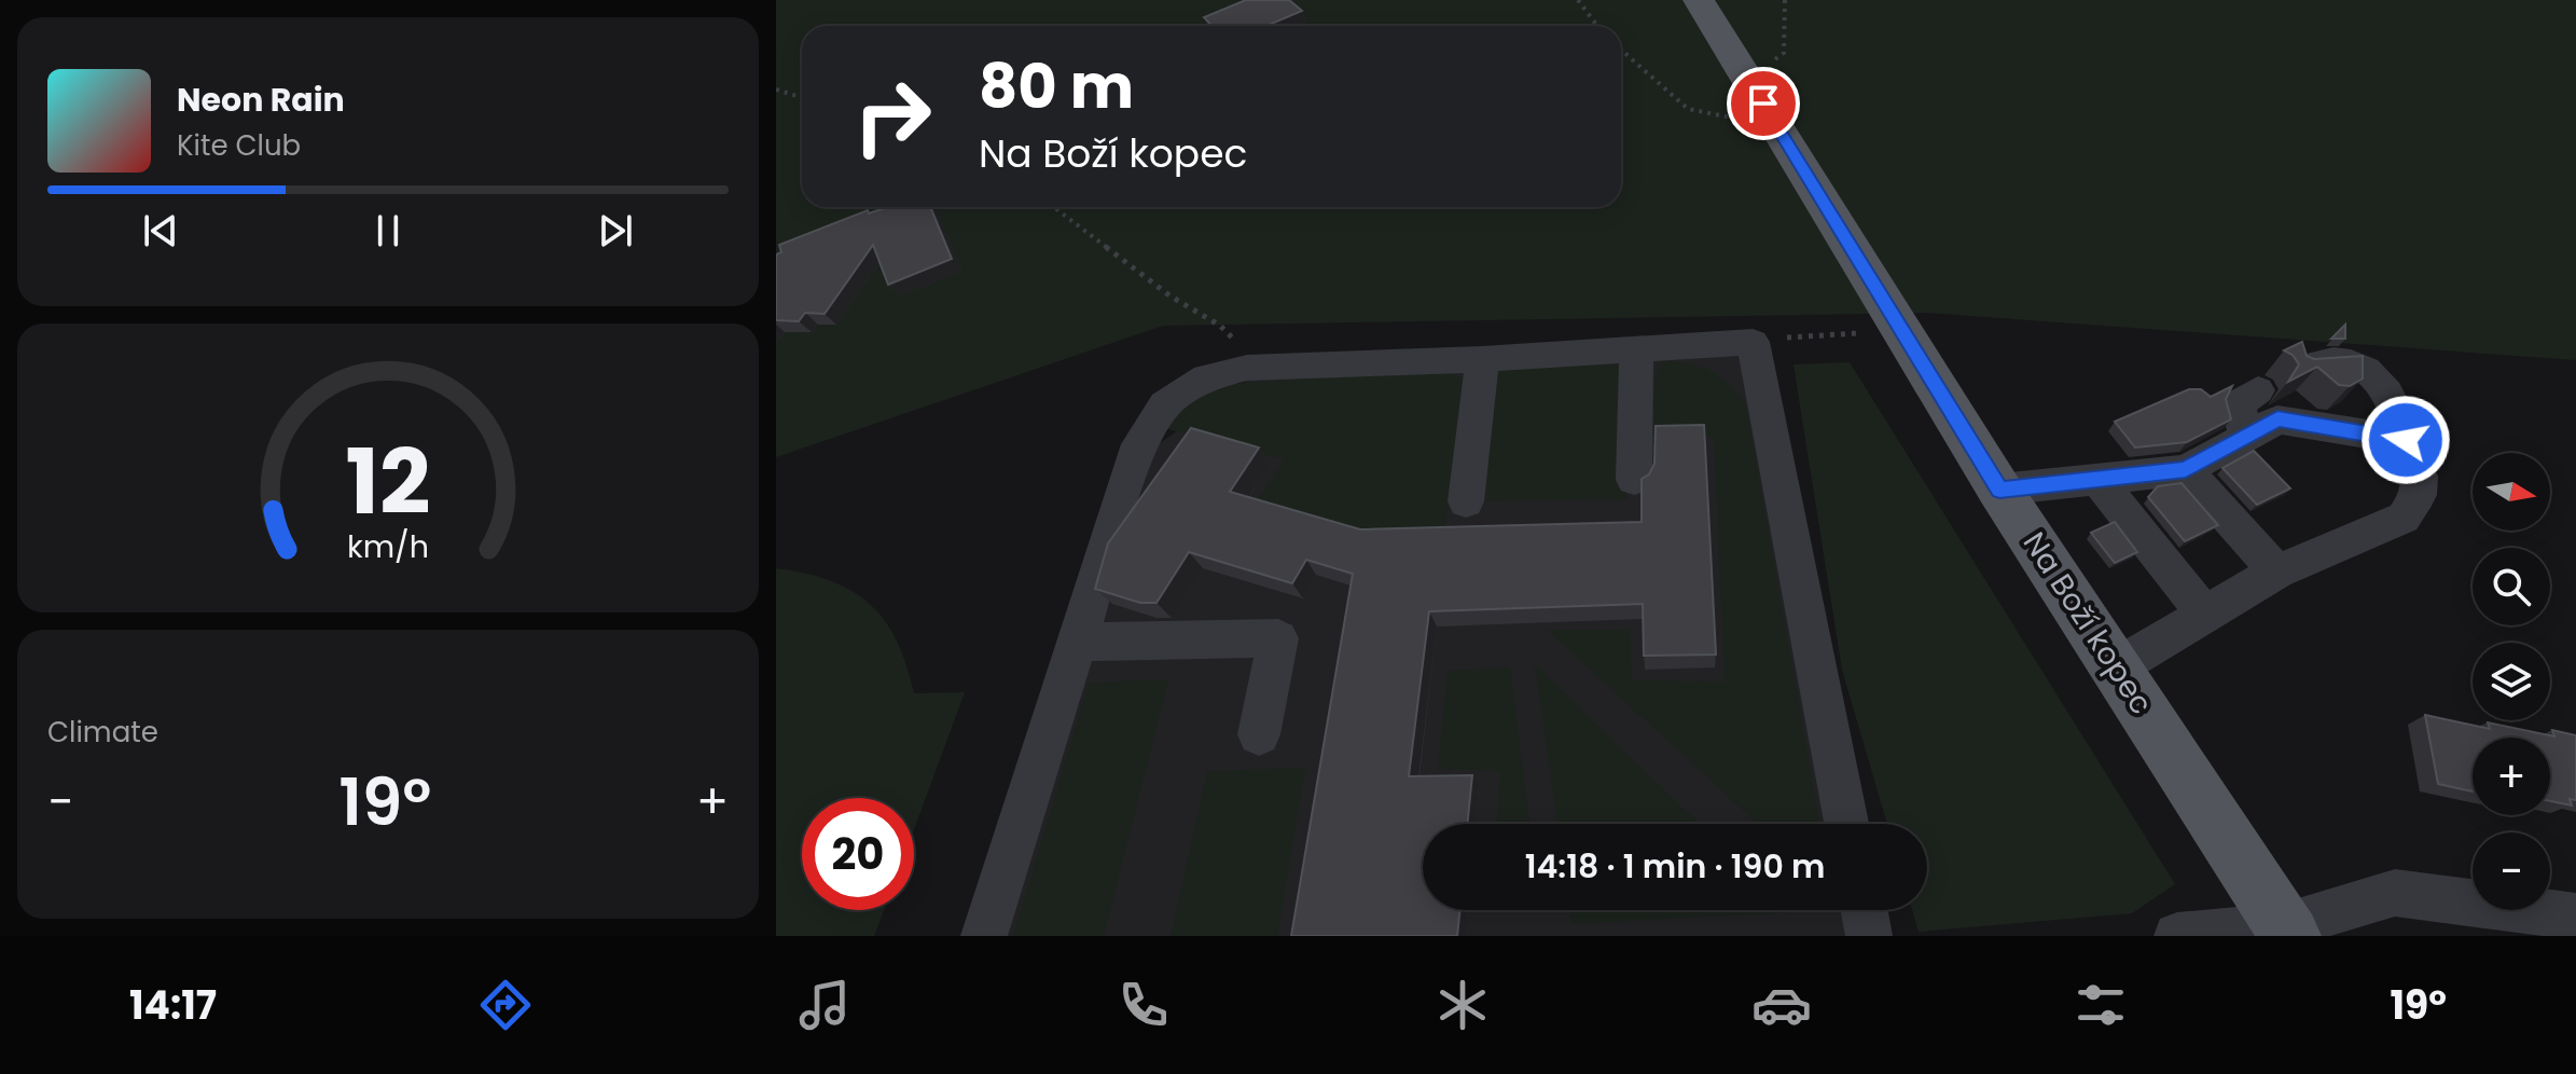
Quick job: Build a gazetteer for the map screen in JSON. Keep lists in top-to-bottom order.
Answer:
{
  "streets": {
    "main road": ["Na Boží kopec"]
  },
  "north": "right",
  "page": {
    "turn": ["80 m", "Na Boží kopec"],
    "song": ["Neon Rain", "Kite Club"],
    "map_buttons": ["+", "−"],
    "tile": "Climate",
    "heat": ["−", "19°", "+"],
    "limit": "20",
    "trip": "14:18 · 1 min · 190 m",
    "tabs": ["14:17", "19°"],
    "gauge": ["12", "km/h"]
  }
}
